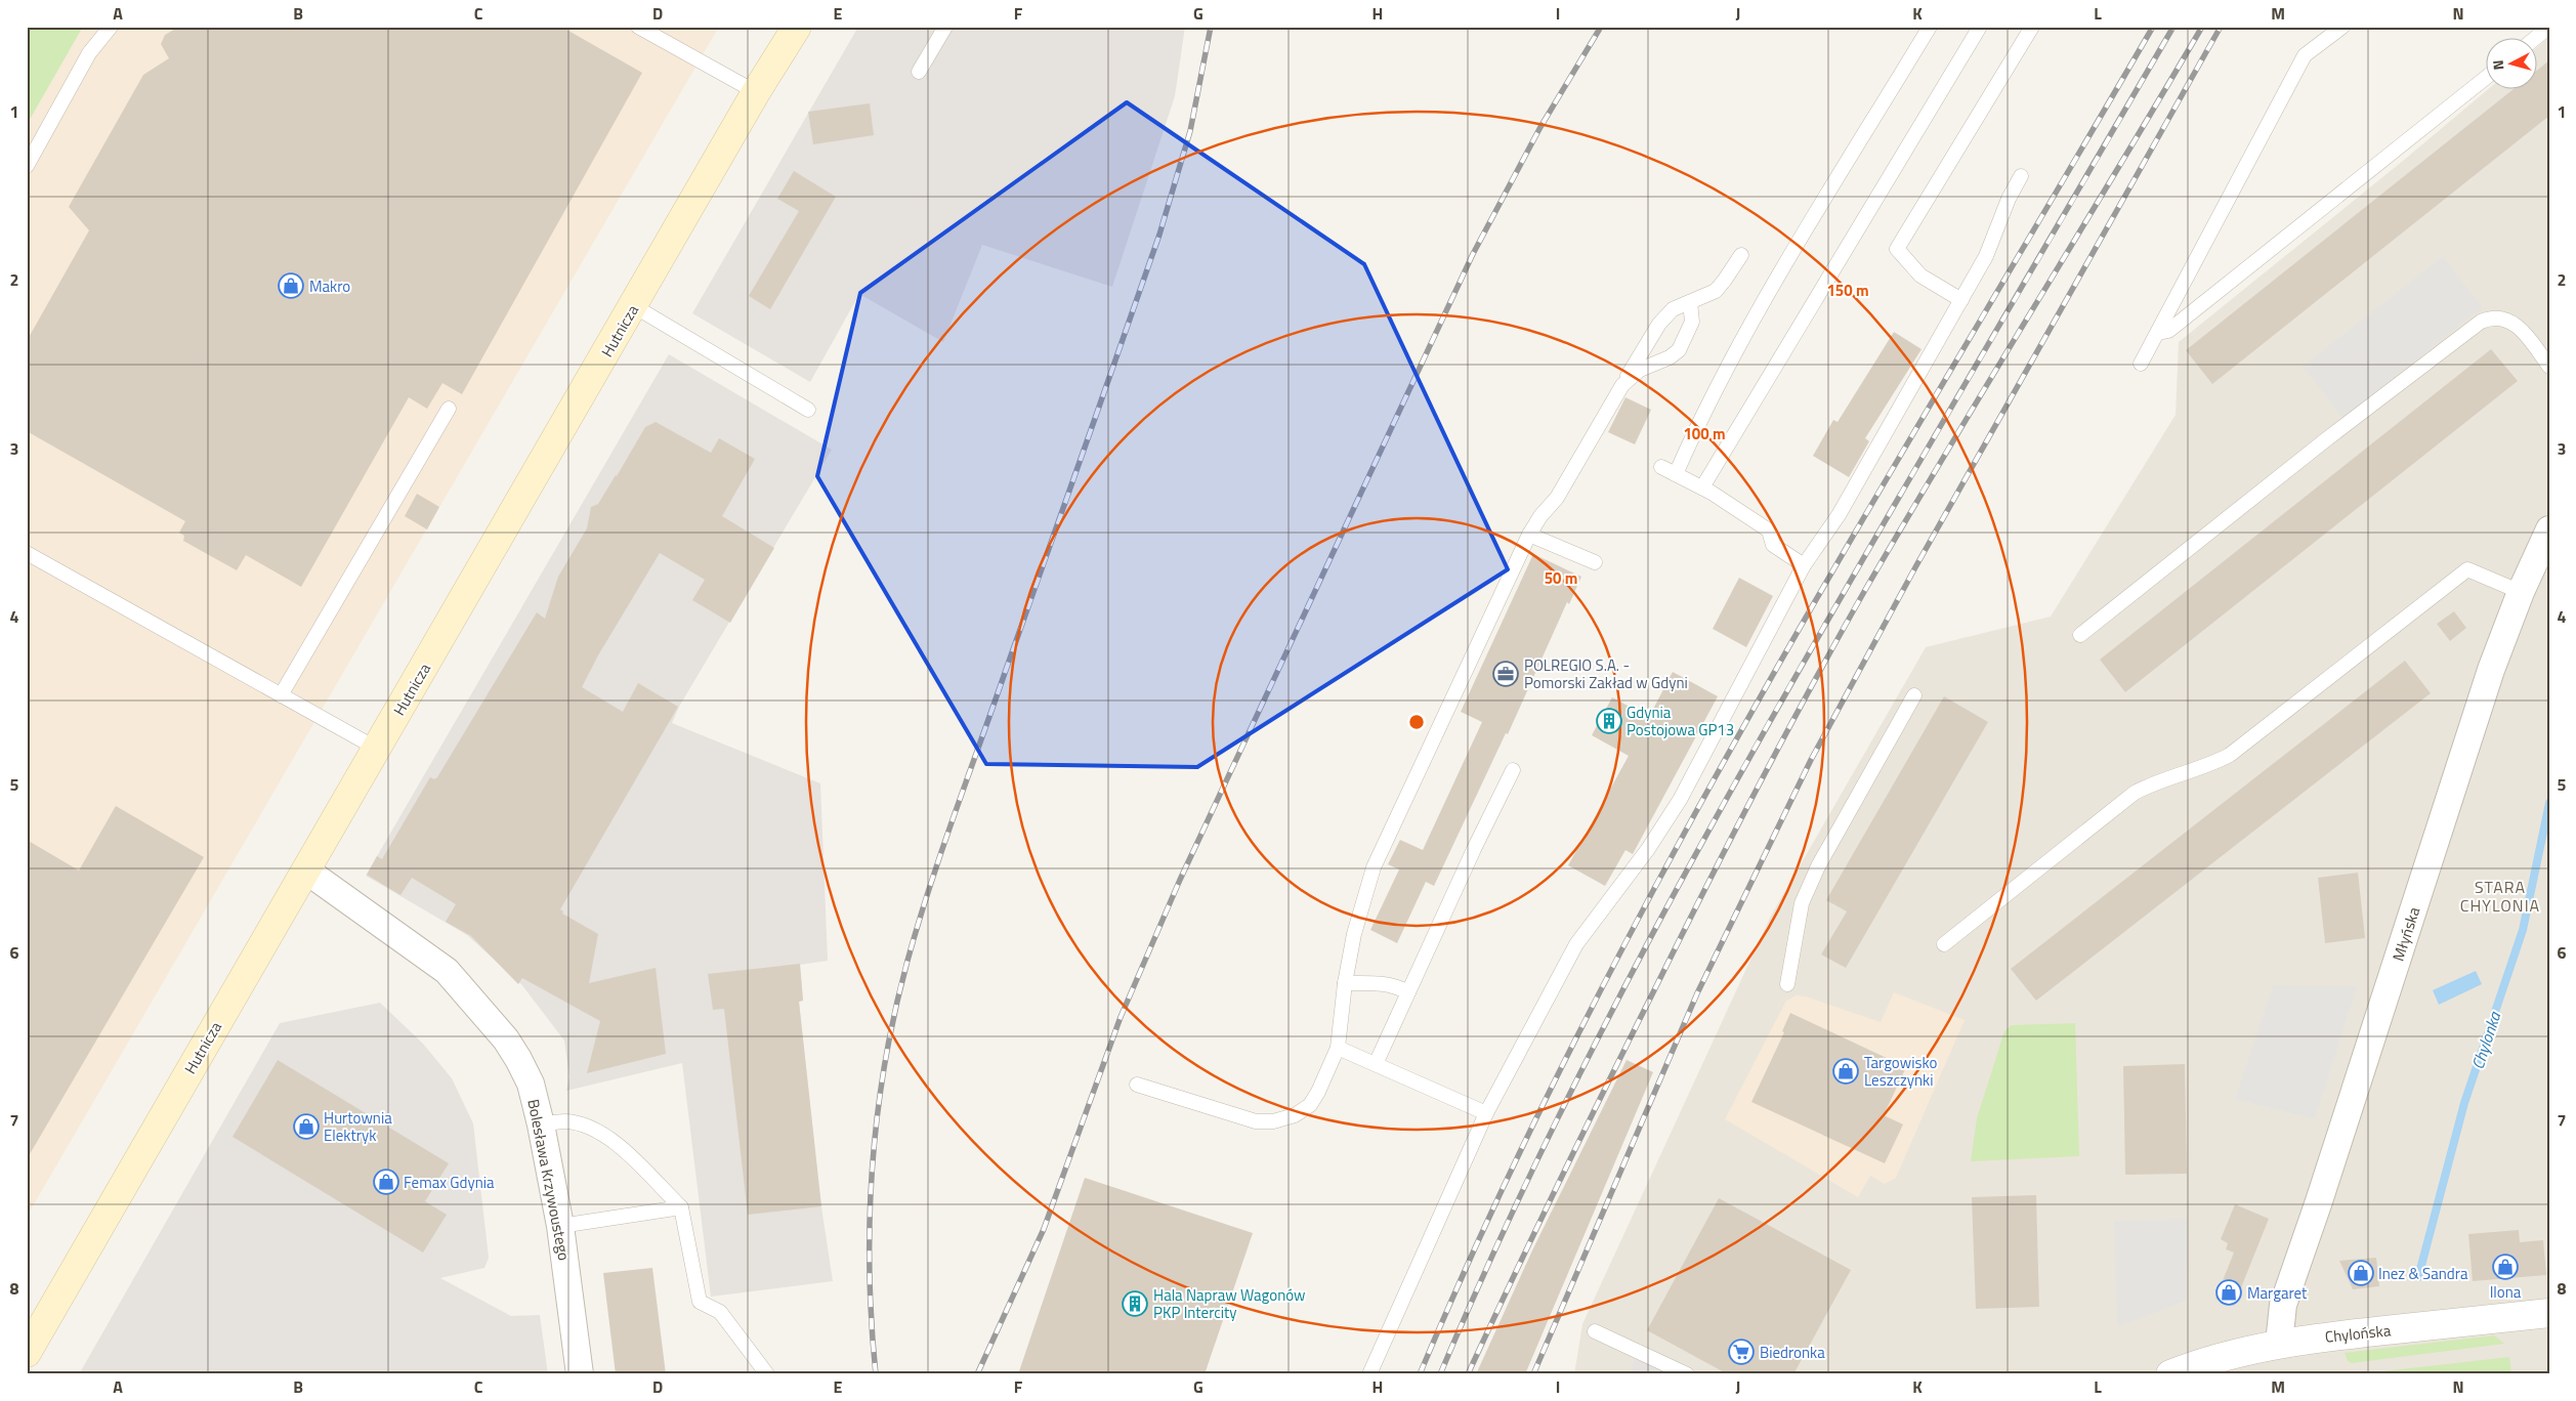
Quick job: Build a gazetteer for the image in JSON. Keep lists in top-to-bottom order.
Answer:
{
  "streets": {
    "main road": ["Hutnicza"],
    "street": ["Młyńska", "Bolesława Krzywoustego", "Chylońska"]
  },
  "crossings": [
    ["Hutnicza", "Bolesława Krzywoustego"],
    ["Młyńska", "Chylońska"]
  ],
  "districts": ["STARA CHYLONIA"],
  "water": ["Chylonka"],
  "places": {
    "shop": [
      "Makro",
      "Targowisko Leszczynki",
      "Hurtownia Elektryk",
      "Femax Gdynia",
      "Ilona",
      "Inez & Sandra",
      "Margaret"
    ],
    "office": ["POLREGIO S.A. - Pomorski Zakład w Gdyni"],
    "building": ["Gdynia Postojowa GP13", "Hala Napraw Wagonów PKP Intercity"],
    "supermarket": ["Biedronka"]
  },
  "north": "left",
  "grid": {
    "columns": [
      "A",
      "B",
      "C",
      "D",
      "E",
      "F",
      "G",
      "H",
      "I",
      "J",
      "K",
      "L",
      "M",
      "N"
    ],
    "rows": [
      "1",
      "2",
      "3",
      "4",
      "5",
      "6",
      "7",
      "8"
    ]
  },
  "rings": ["150 m", "100 m", "50 m"]
}
